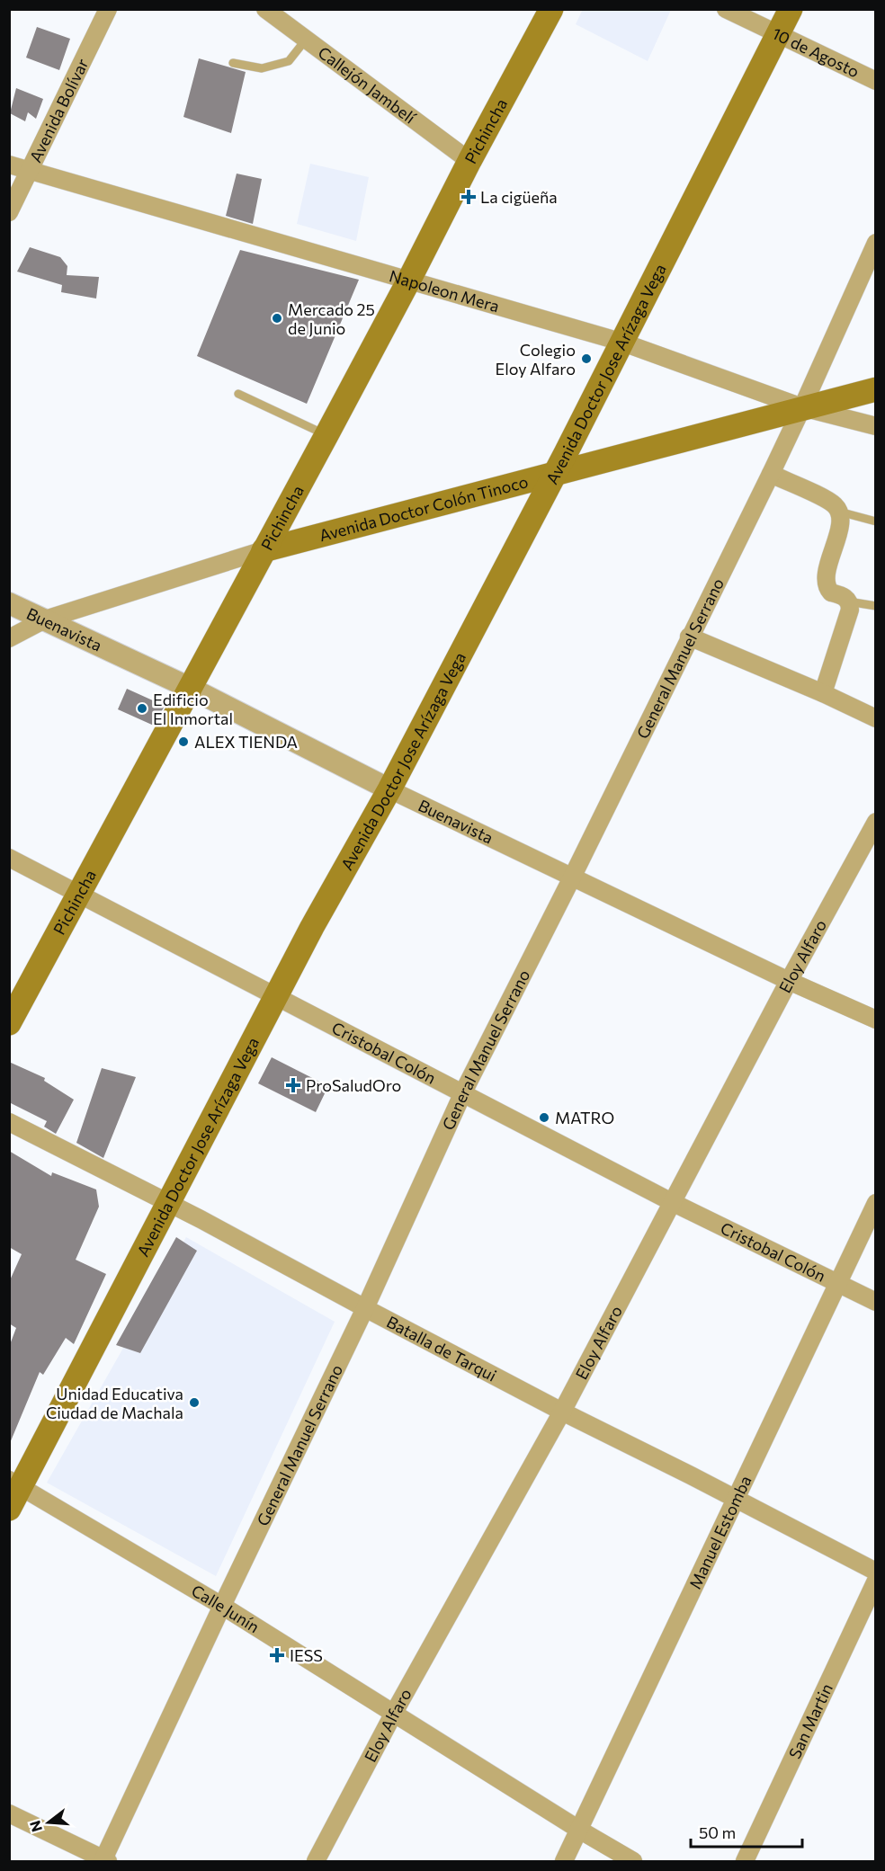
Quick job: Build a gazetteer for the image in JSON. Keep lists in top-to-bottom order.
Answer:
{
  "streets": {
    "main road": ["Pichincha", "Avenida Doctor Jose Arízaga Vega", "Avenida Doctor Colón Tinoco"],
    "street": [
      "10 de Agosto",
      "Callejón Jambelí",
      "Avenida Bolívar",
      "Napoleon Mera",
      "Buenavista",
      "General Manuel Serrano",
      "Eloy Alfaro",
      "Cristobal Colón",
      "Batalla de Tarqui",
      "Manuel Estomba",
      "Calle Junín",
      "San Martin"
    ]
  },
  "crossings": [
    ["10 de Agosto", "Avenida Doctor Jose Arízaga Vega"],
    ["Callejón Jambelí", "Pichincha"],
    ["Avenida Bolívar", "Napoleon Mera"],
    ["Pichincha", "Napoleon Mera"],
    ["Pichincha", "Avenida Doctor Colón Tinoco"],
    ["Pichincha", "Buenavista"],
    ["Pichincha", "Cristobal Colón"],
    ["Napoleon Mera", "Avenida Doctor Jose Arízaga Vega"],
    ["Napoleon Mera", "Avenida Doctor Colón Tinoco"],
    ["Napoleon Mera", "General Manuel Serrano"],
    ["Avenida Doctor Jose Arízaga Vega", "Avenida Doctor Colón Tinoco"],
    ["Avenida Doctor Jose Arízaga Vega", "Buenavista"],
    ["Avenida Doctor Jose Arízaga Vega", "Cristobal Colón"],
    ["Avenida Doctor Jose Arízaga Vega", "Batalla de Tarqui"],
    ["Avenida Doctor Jose Arízaga Vega", "Calle Junín"],
    ["Avenida Doctor Colón Tinoco", "Buenavista"],
    ["Avenida Doctor Colón Tinoco", "General Manuel Serrano"],
    ["Buenavista", "General Manuel Serrano"],
    ["Buenavista", "Eloy Alfaro"],
    ["General Manuel Serrano", "Cristobal Colón"],
    ["General Manuel Serrano", "Batalla de Tarqui"],
    ["General Manuel Serrano", "Calle Junín"],
    ["Eloy Alfaro", "Cristobal Colón"],
    ["Eloy Alfaro", "Batalla de Tarqui"],
    ["Eloy Alfaro", "Calle Junín"],
    ["Cristobal Colón", "Manuel Estomba"],
    ["Batalla de Tarqui", "Manuel Estomba"],
    ["Manuel Estomba", "Calle Junín"]
  ],
  "places": {
    "health": ["La cigüeña", "ProSaludOro", "IESS"],
    "other": [
      "Mercado 25 de Junio",
      "Colegio Eloy Alfaro",
      "Edificio El Inmortal",
      "ALEX TIENDA",
      "MATRO",
      "Unidad Educativa Ciudad de Machala"
    ]
  },
  "scale_bar": "50 m",
  "north": "left"
}
